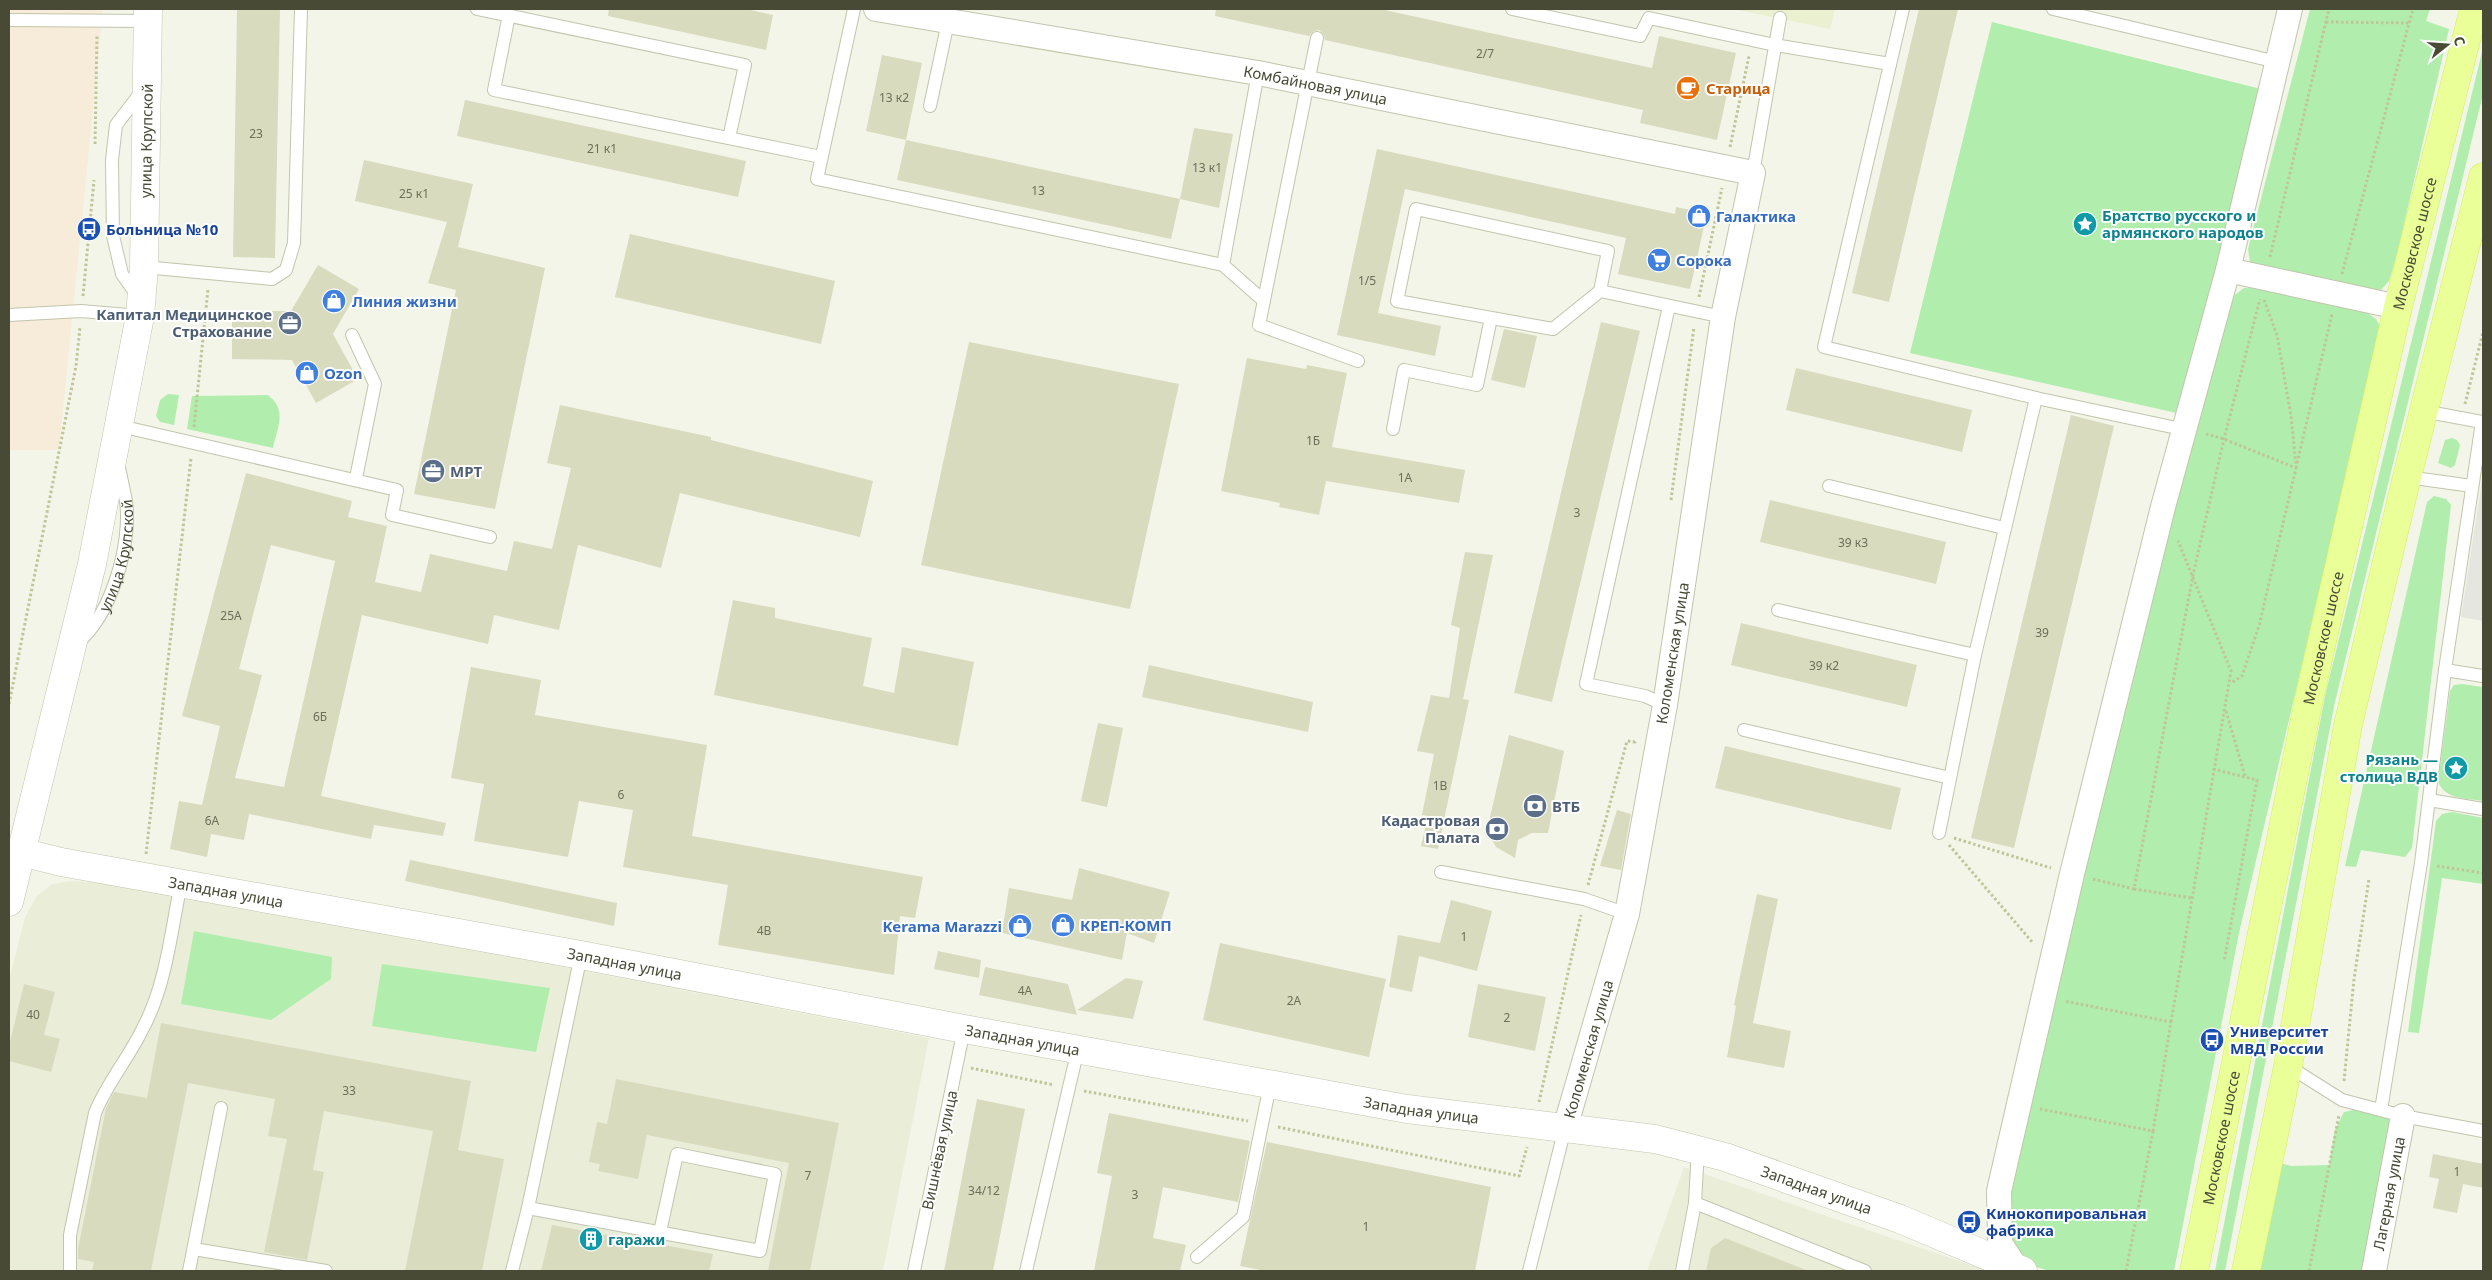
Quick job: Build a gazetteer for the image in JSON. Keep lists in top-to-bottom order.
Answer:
{
  "streets": {
    "main road": ["Московское шоссе"],
    "street": [
      "Комбайновая улица",
      "улица Крупской",
      "Коломенская улица",
      "Западная улица",
      "Лагерная улица"
    ],
    "lane": ["Вишнёвая улица"]
  },
  "crossings": [
    ["Комбайновая улица", "Коломенская улица"],
    ["улица Крупской", "Западная улица"],
    ["Коломенская улица", "Западная улица"],
    ["Западная улица", "Вишнёвая улица"]
  ],
  "places": {
    "cafe": ["Старица"],
    "shop": [
      "Галактика",
      "Линия жизни",
      "Ozon",
      "КРЕП-КОМП",
      "Kerama Marazzi"
    ],
    "place": ["Братство русского и армянского народов", "Рязань — столица ВДВ"],
    "bus stop": ["Больница №10", "Университет МВД России", "Кинокопировальная фабрика"],
    "supermarket": ["Сорока"],
    "office": ["Капитал Медицинское Страхование", "МРТ"],
    "bank": ["ВТБ", "Кадастровая Палата"],
    "building": ["гаражи"]
  },
  "house_numbers": [
    "2/7",
    "13 к2",
    "23",
    "21 к1",
    "13 к1",
    "13",
    "25 к1",
    "1/5",
    "1Б",
    "1А",
    "3",
    "39 к3",
    "25А",
    "39",
    "39 к2",
    "6Б",
    "1В",
    "6",
    "6А",
    "4В",
    "1",
    "4А",
    "2А",
    "40",
    "2",
    "33",
    "1",
    "7",
    "34/12",
    "3",
    "1"
  ],
  "north": "right"
}
